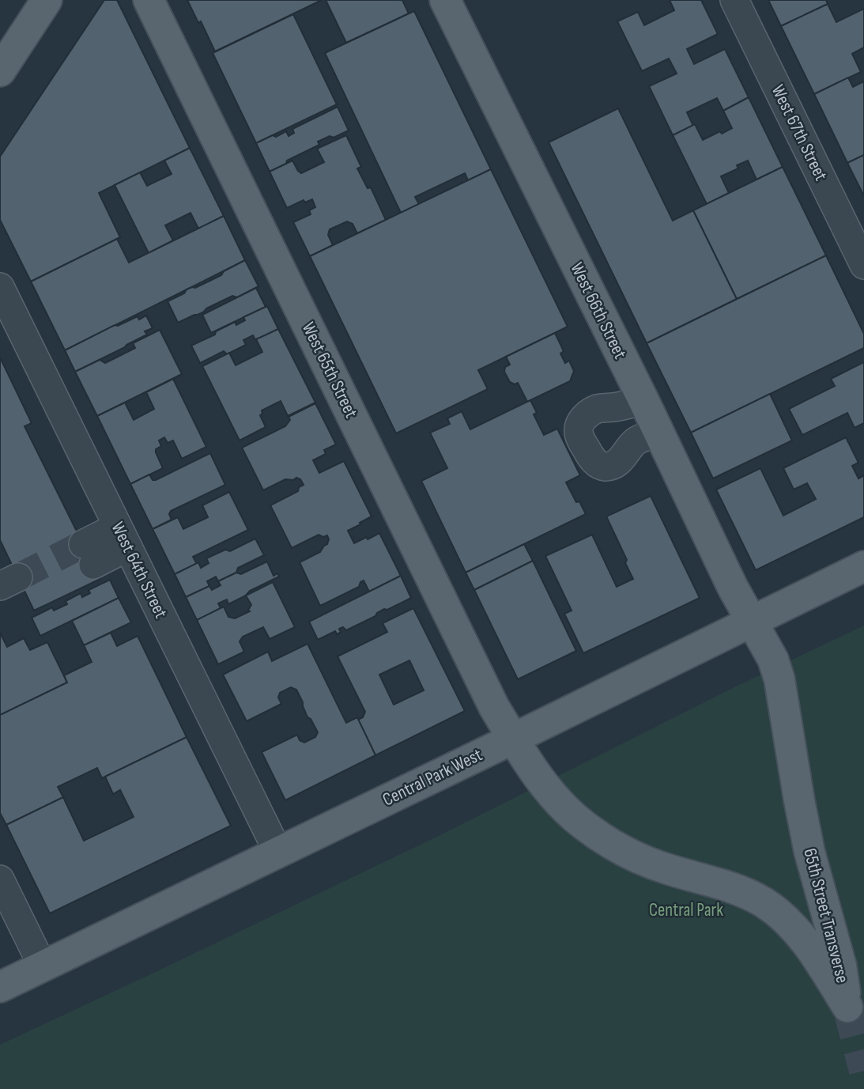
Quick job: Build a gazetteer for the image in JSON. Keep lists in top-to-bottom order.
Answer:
{
  "streets": {
    "main road": [
      "West 66th Street",
      "West 65th Street",
      "Central Park West",
      "65th Street Transverse"
    ],
    "street": ["West 67th Street", "West 64th Street"]
  },
  "crossings": [
    ["West 66th Street", "Central Park West"],
    ["West 66th Street", "65th Street Transverse"],
    ["West 65th Street", "Central Park West"],
    ["West 65th Street", "65th Street Transverse"],
    ["West 64th Street", "Central Park West"],
    ["Central Park West", "65th Street Transverse"]
  ],
  "parks": ["Central Park"]
}
